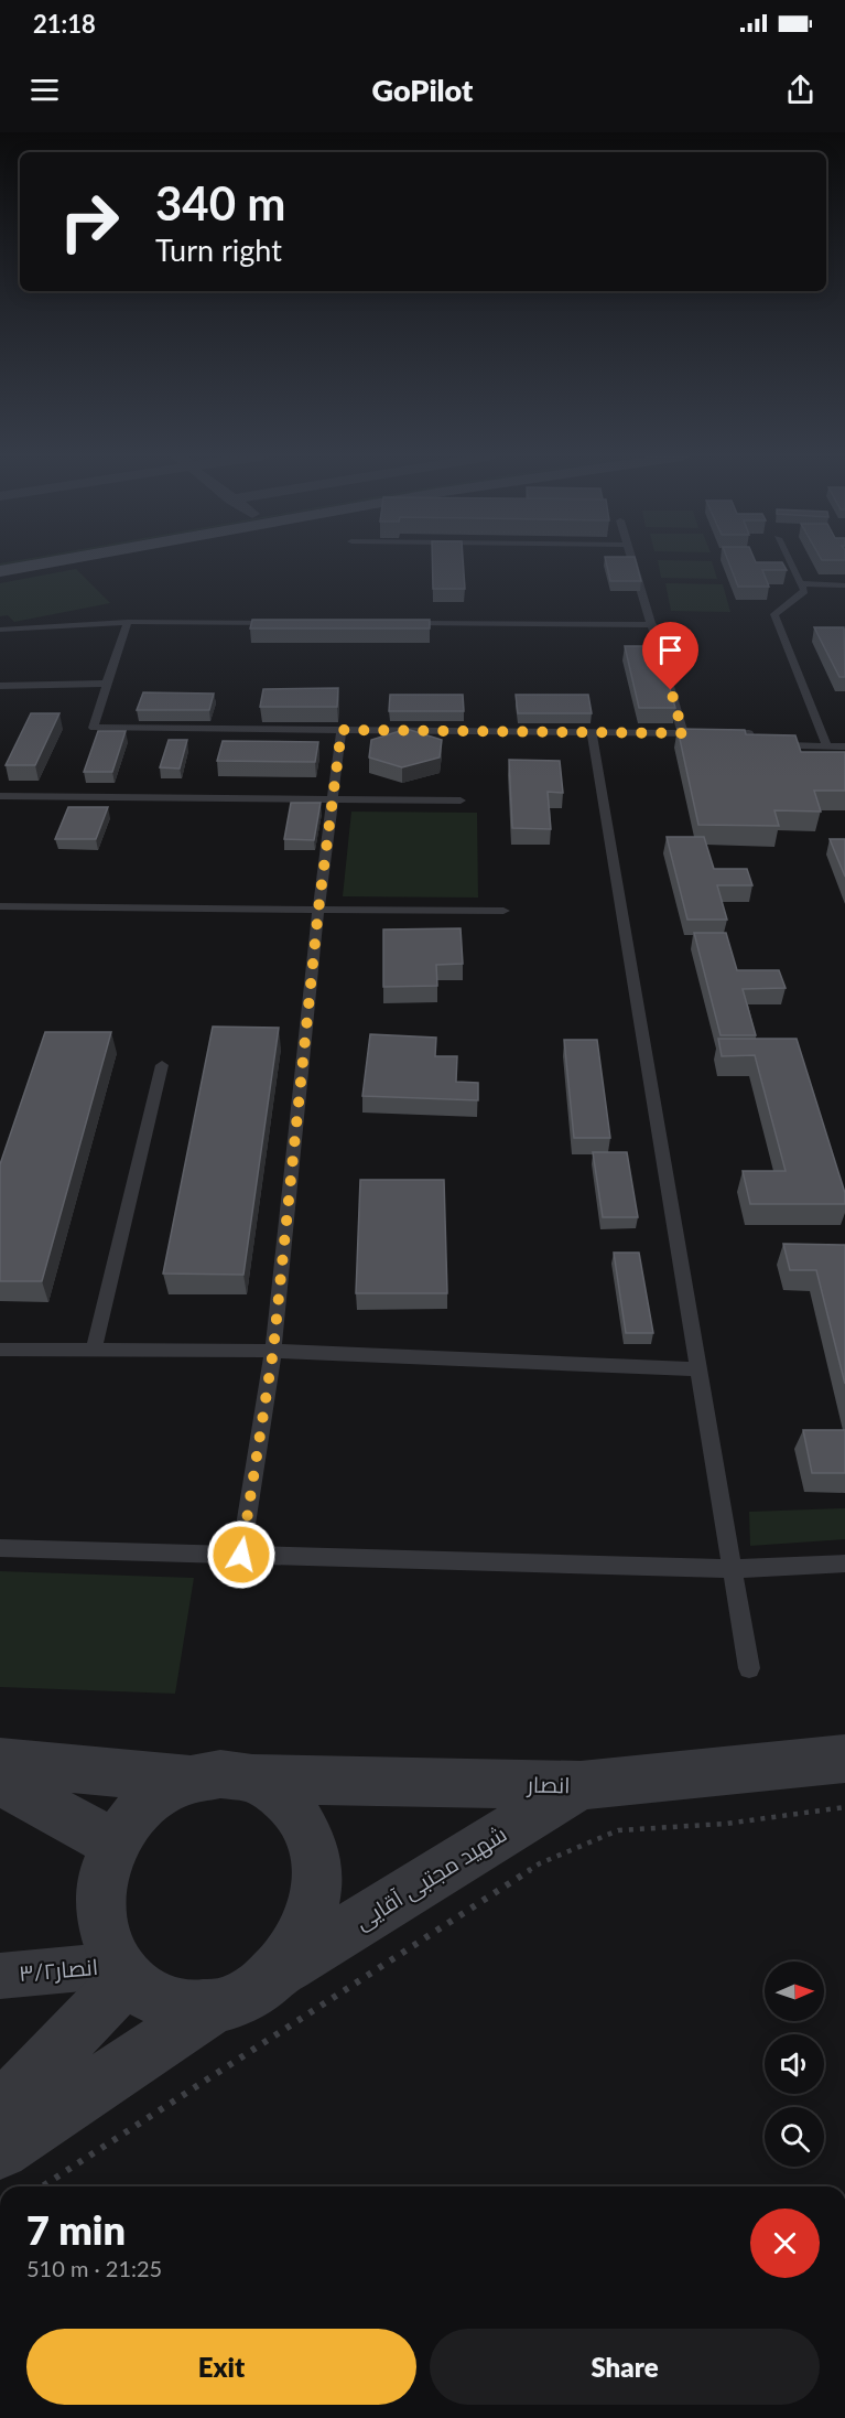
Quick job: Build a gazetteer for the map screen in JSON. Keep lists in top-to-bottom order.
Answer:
{
  "streets": {
    "street": ["انصار", "شهید مجتبی آقایی", "انصار۳/۲"]
  },
  "crossings": [
    ["انصار", "شهید مجتبی آقایی"],
    ["انصار", "انصار۳/۲"],
    ["شهید مجتبی آقایی", "انصار۳/۲"]
  ],
  "north": "right",
  "page": {
    "status": "21:18",
    "header": "GoPilot",
    "turn": ["340 m", "Turn right"],
    "heading": ["7 min", "510 m · 21:25"],
    "buttons": ["Exit", "Share"]
  }
}
